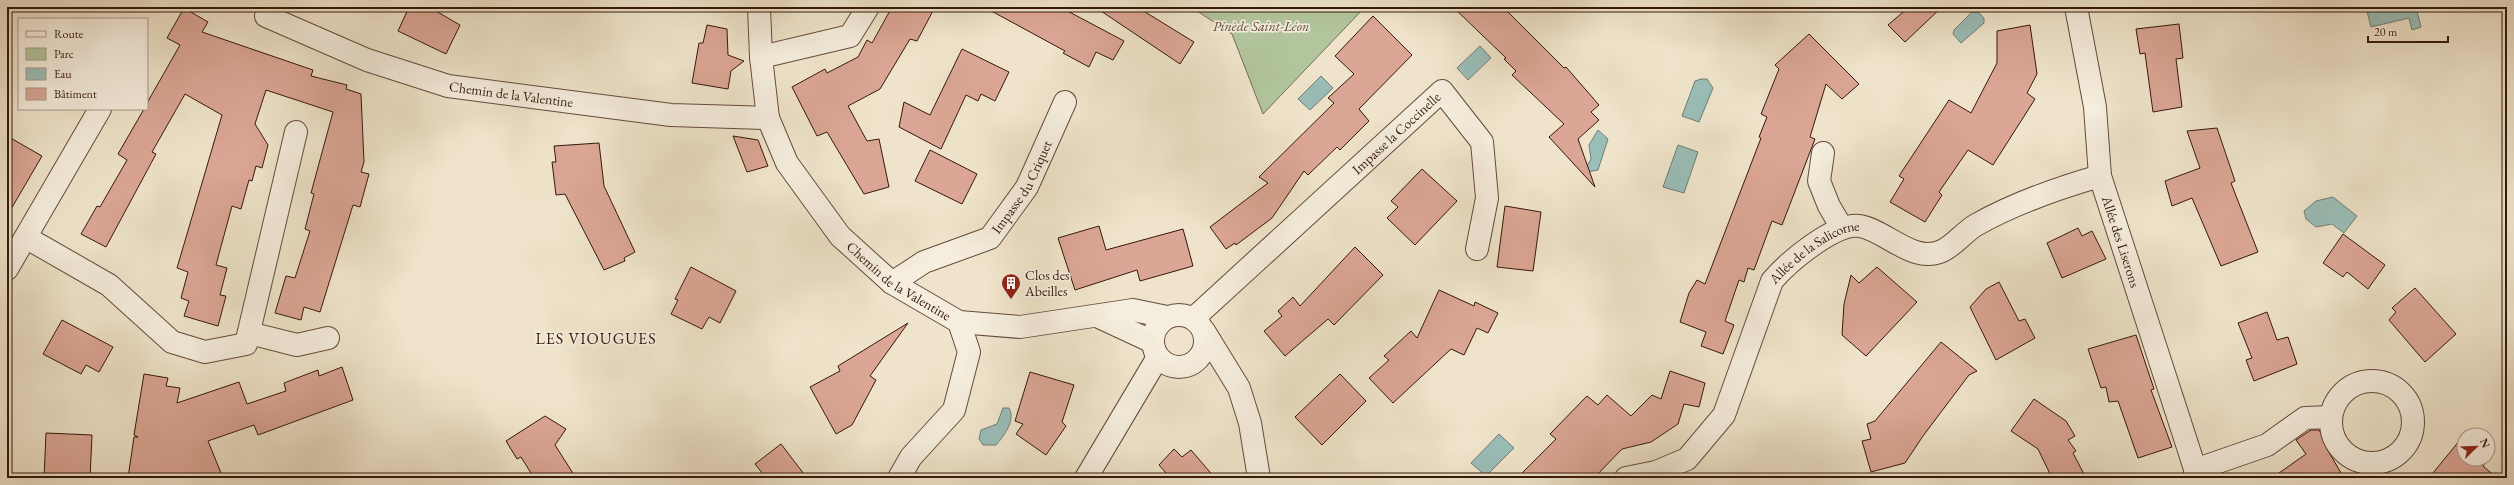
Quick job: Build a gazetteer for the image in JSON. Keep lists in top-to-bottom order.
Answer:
{
  "streets": {
    "street": [
      "Chemin de la Valentine",
      "Impasse la Coccinelle",
      "Impasse du Criquet",
      "Allée des Liserons",
      "Allée de la Salicorne"
    ]
  },
  "crossings": [
    ["Chemin de la Valentine", "Impasse la Coccinelle"],
    ["Chemin de la Valentine", "Impasse du Criquet"],
    ["Allée des Liserons", "Allée de la Salicorne"]
  ],
  "districts": ["LES VIOUGUES"],
  "parks": ["Pinède Saint-Léon"],
  "places": {
    "building": ["Clos des Abeilles"]
  },
  "legend": [
    "Route",
    "Parc",
    "Eau",
    "Bâtiment"
  ],
  "scale_bar": "20 m",
  "north": "top right"
}
